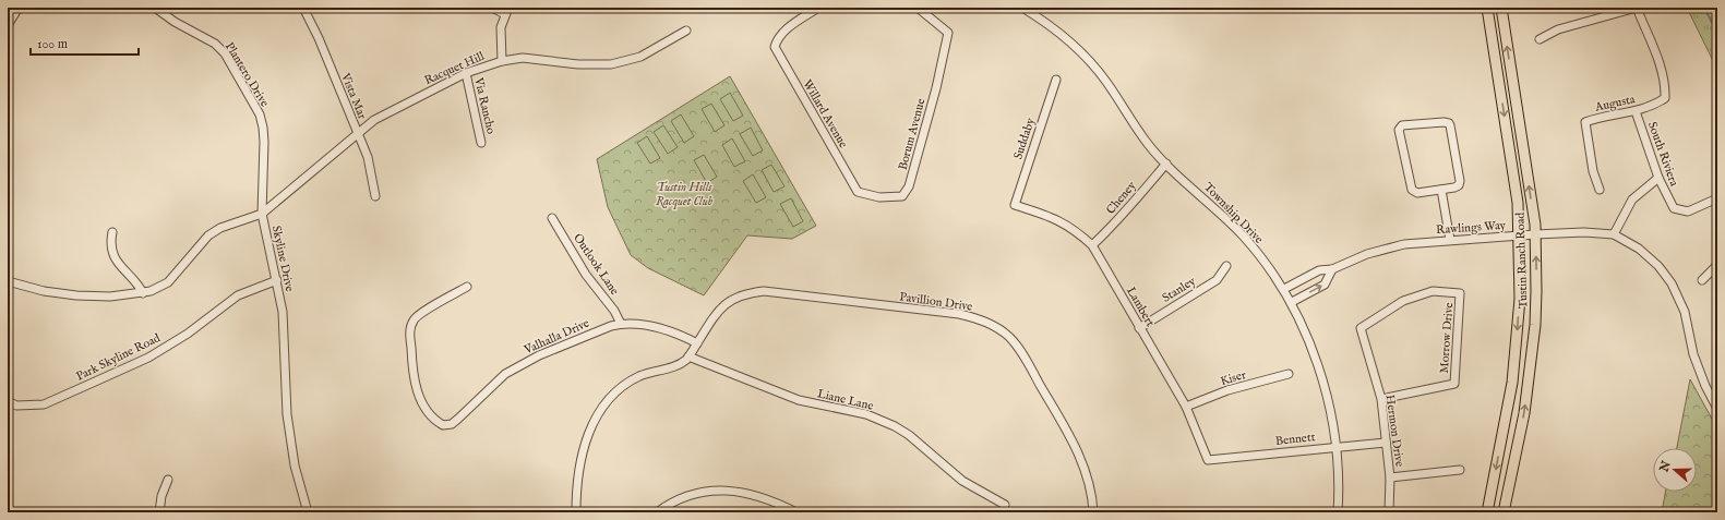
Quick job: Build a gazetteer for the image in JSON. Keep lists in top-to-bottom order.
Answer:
{
  "streets": {
    "main road": ["Tustin Ranch Road"],
    "street": [
      "Racquet Hill",
      "Plantero Drive",
      "Vista Mar",
      "Augusta",
      "Via Rancho",
      "Willard Avenue",
      "Borum Avenue",
      "Suddaby",
      "South Riviera",
      "Cheney",
      "Township Drive",
      "Rawlings Way",
      "Skyline Drive",
      "Outlook Lane",
      "Stanley",
      "Pavillion Drive",
      "Lambert",
      "Valhalla Drive",
      "Morrow Drive",
      "Park Skyline Road",
      "Kiser",
      "Liane Lane",
      "Hermon Drive",
      "Bennett"
    ]
  },
  "crossings": [
    ["Racquet Hill", "Plantero Drive"],
    ["Racquet Hill", "Vista Mar"],
    ["Racquet Hill", "Via Rancho"],
    ["Racquet Hill", "Skyline Drive"],
    ["Plantero Drive", "Skyline Drive"],
    ["Augusta", "South Riviera"],
    ["Willard Avenue", "Borum Avenue"],
    ["Suddaby", "Lambert"],
    ["Cheney", "Township Drive"],
    ["Cheney", "Lambert"],
    ["Township Drive", "Rawlings Way"],
    ["Township Drive", "Bennett"],
    ["Rawlings Way", "Tustin Ranch Road"],
    ["Skyline Drive", "Park Skyline Road"],
    ["Outlook Lane", "Valhalla Drive"],
    ["Stanley", "Lambert"],
    ["Pavillion Drive", "Valhalla Drive"],
    ["Pavillion Drive", "Liane Lane"],
    ["Lambert", "Kiser"],
    ["Lambert", "Bennett"],
    ["Morrow Drive", "Hermon Drive"],
    ["Hermon Drive", "Bennett"]
  ],
  "parks": ["Tustin Hills Racquet Club"],
  "scale_bar": "100 m",
  "north": "left"
}
